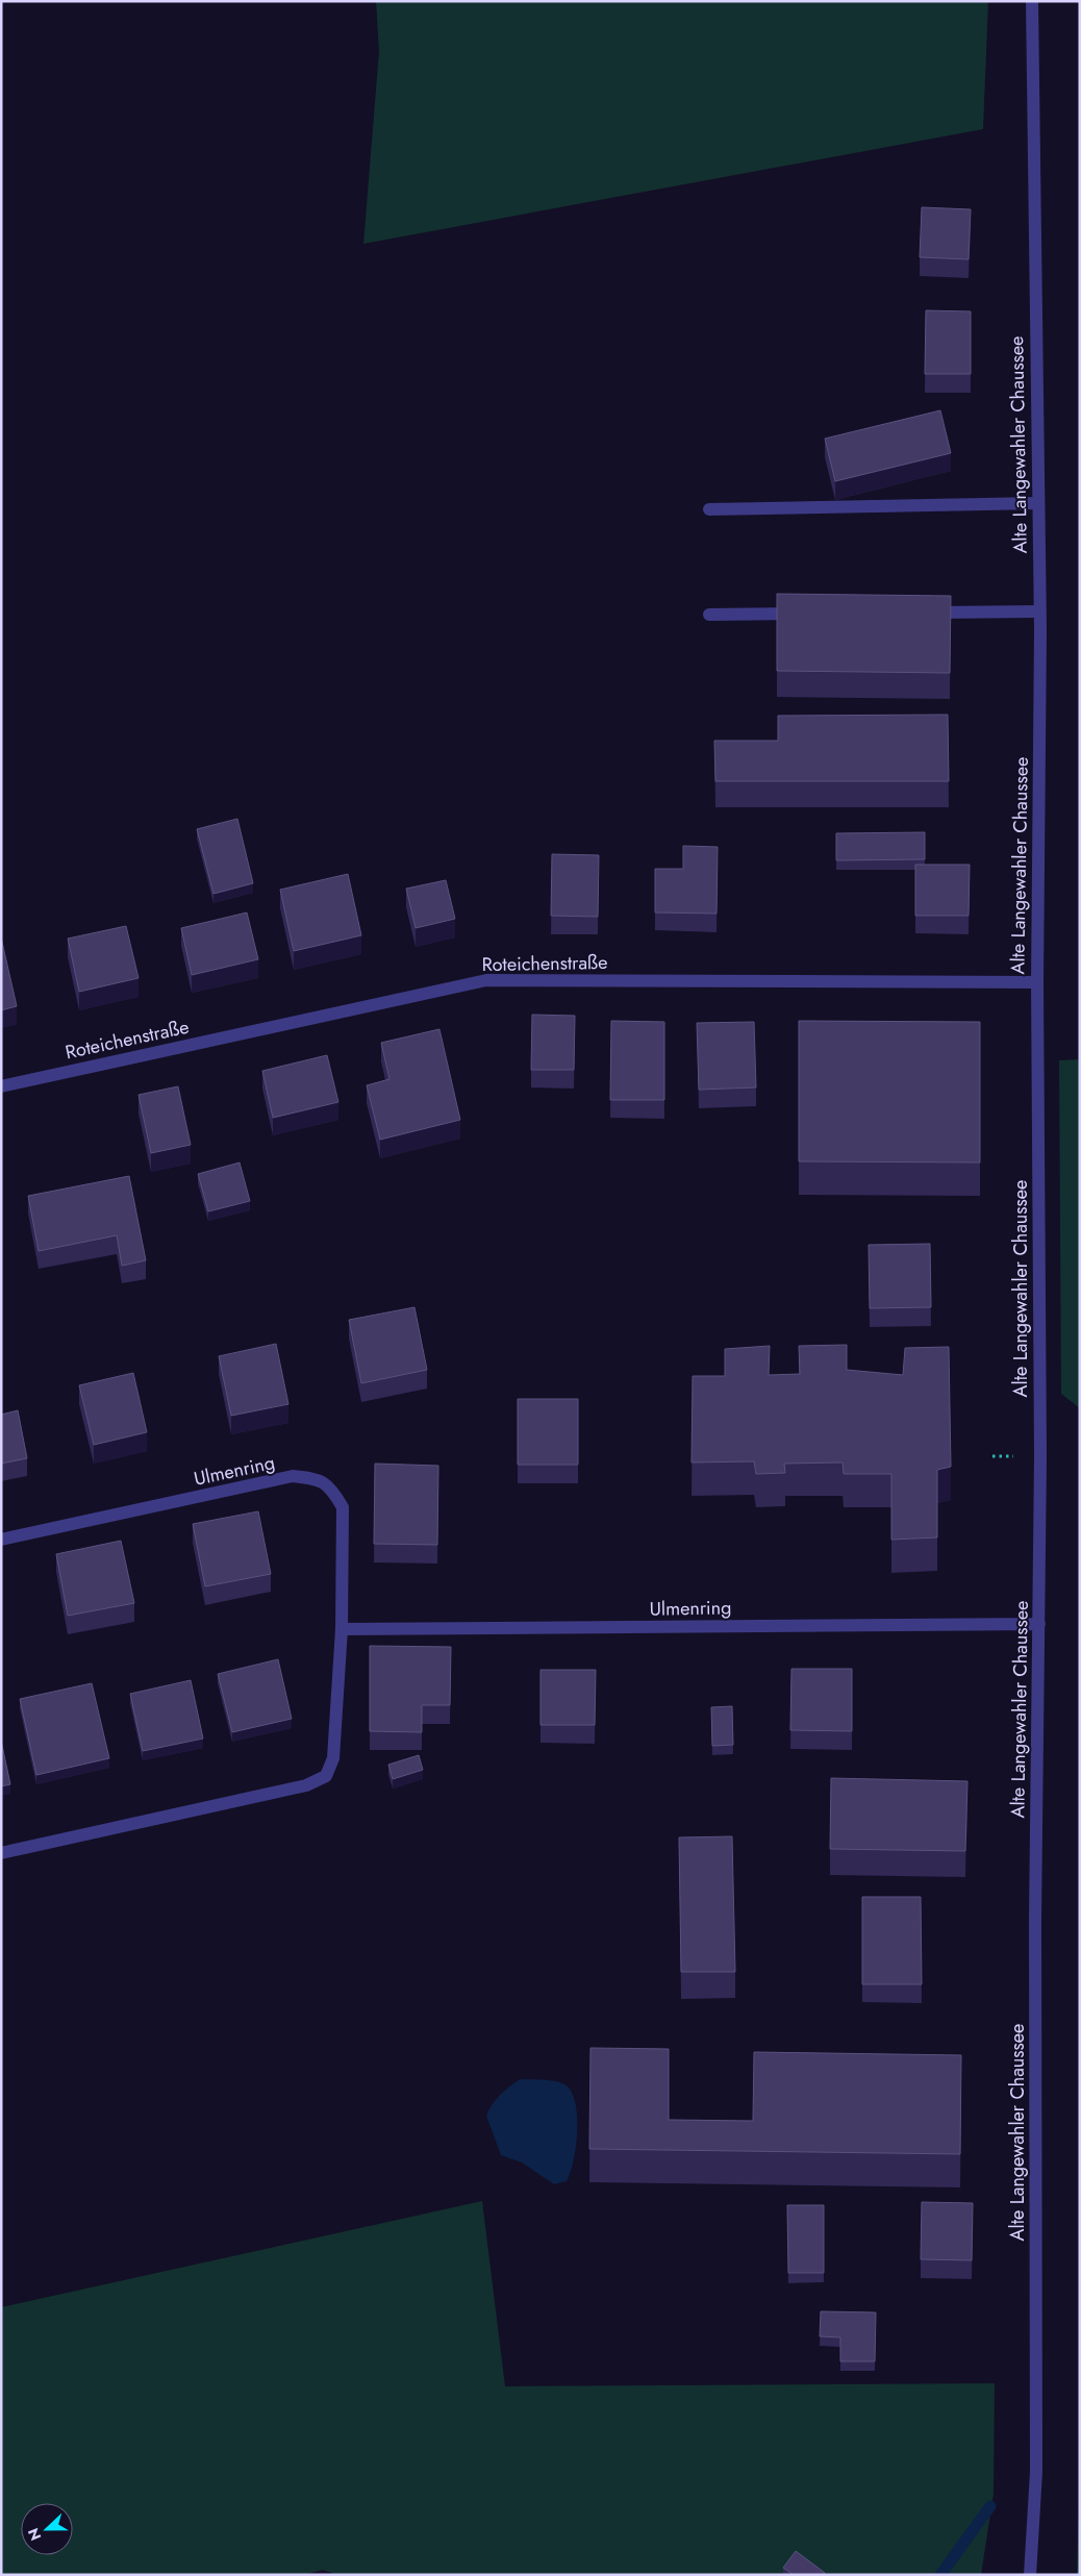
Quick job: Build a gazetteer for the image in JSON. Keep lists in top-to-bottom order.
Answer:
{
  "streets": {
    "street": ["Alte Langewahler Chaussee", "Roteichenstraße", "Ulmenring"]
  },
  "crossings": [
    ["Alte Langewahler Chaussee", "Roteichenstraße"],
    ["Alte Langewahler Chaussee", "Ulmenring"]
  ],
  "north": "left"
}
